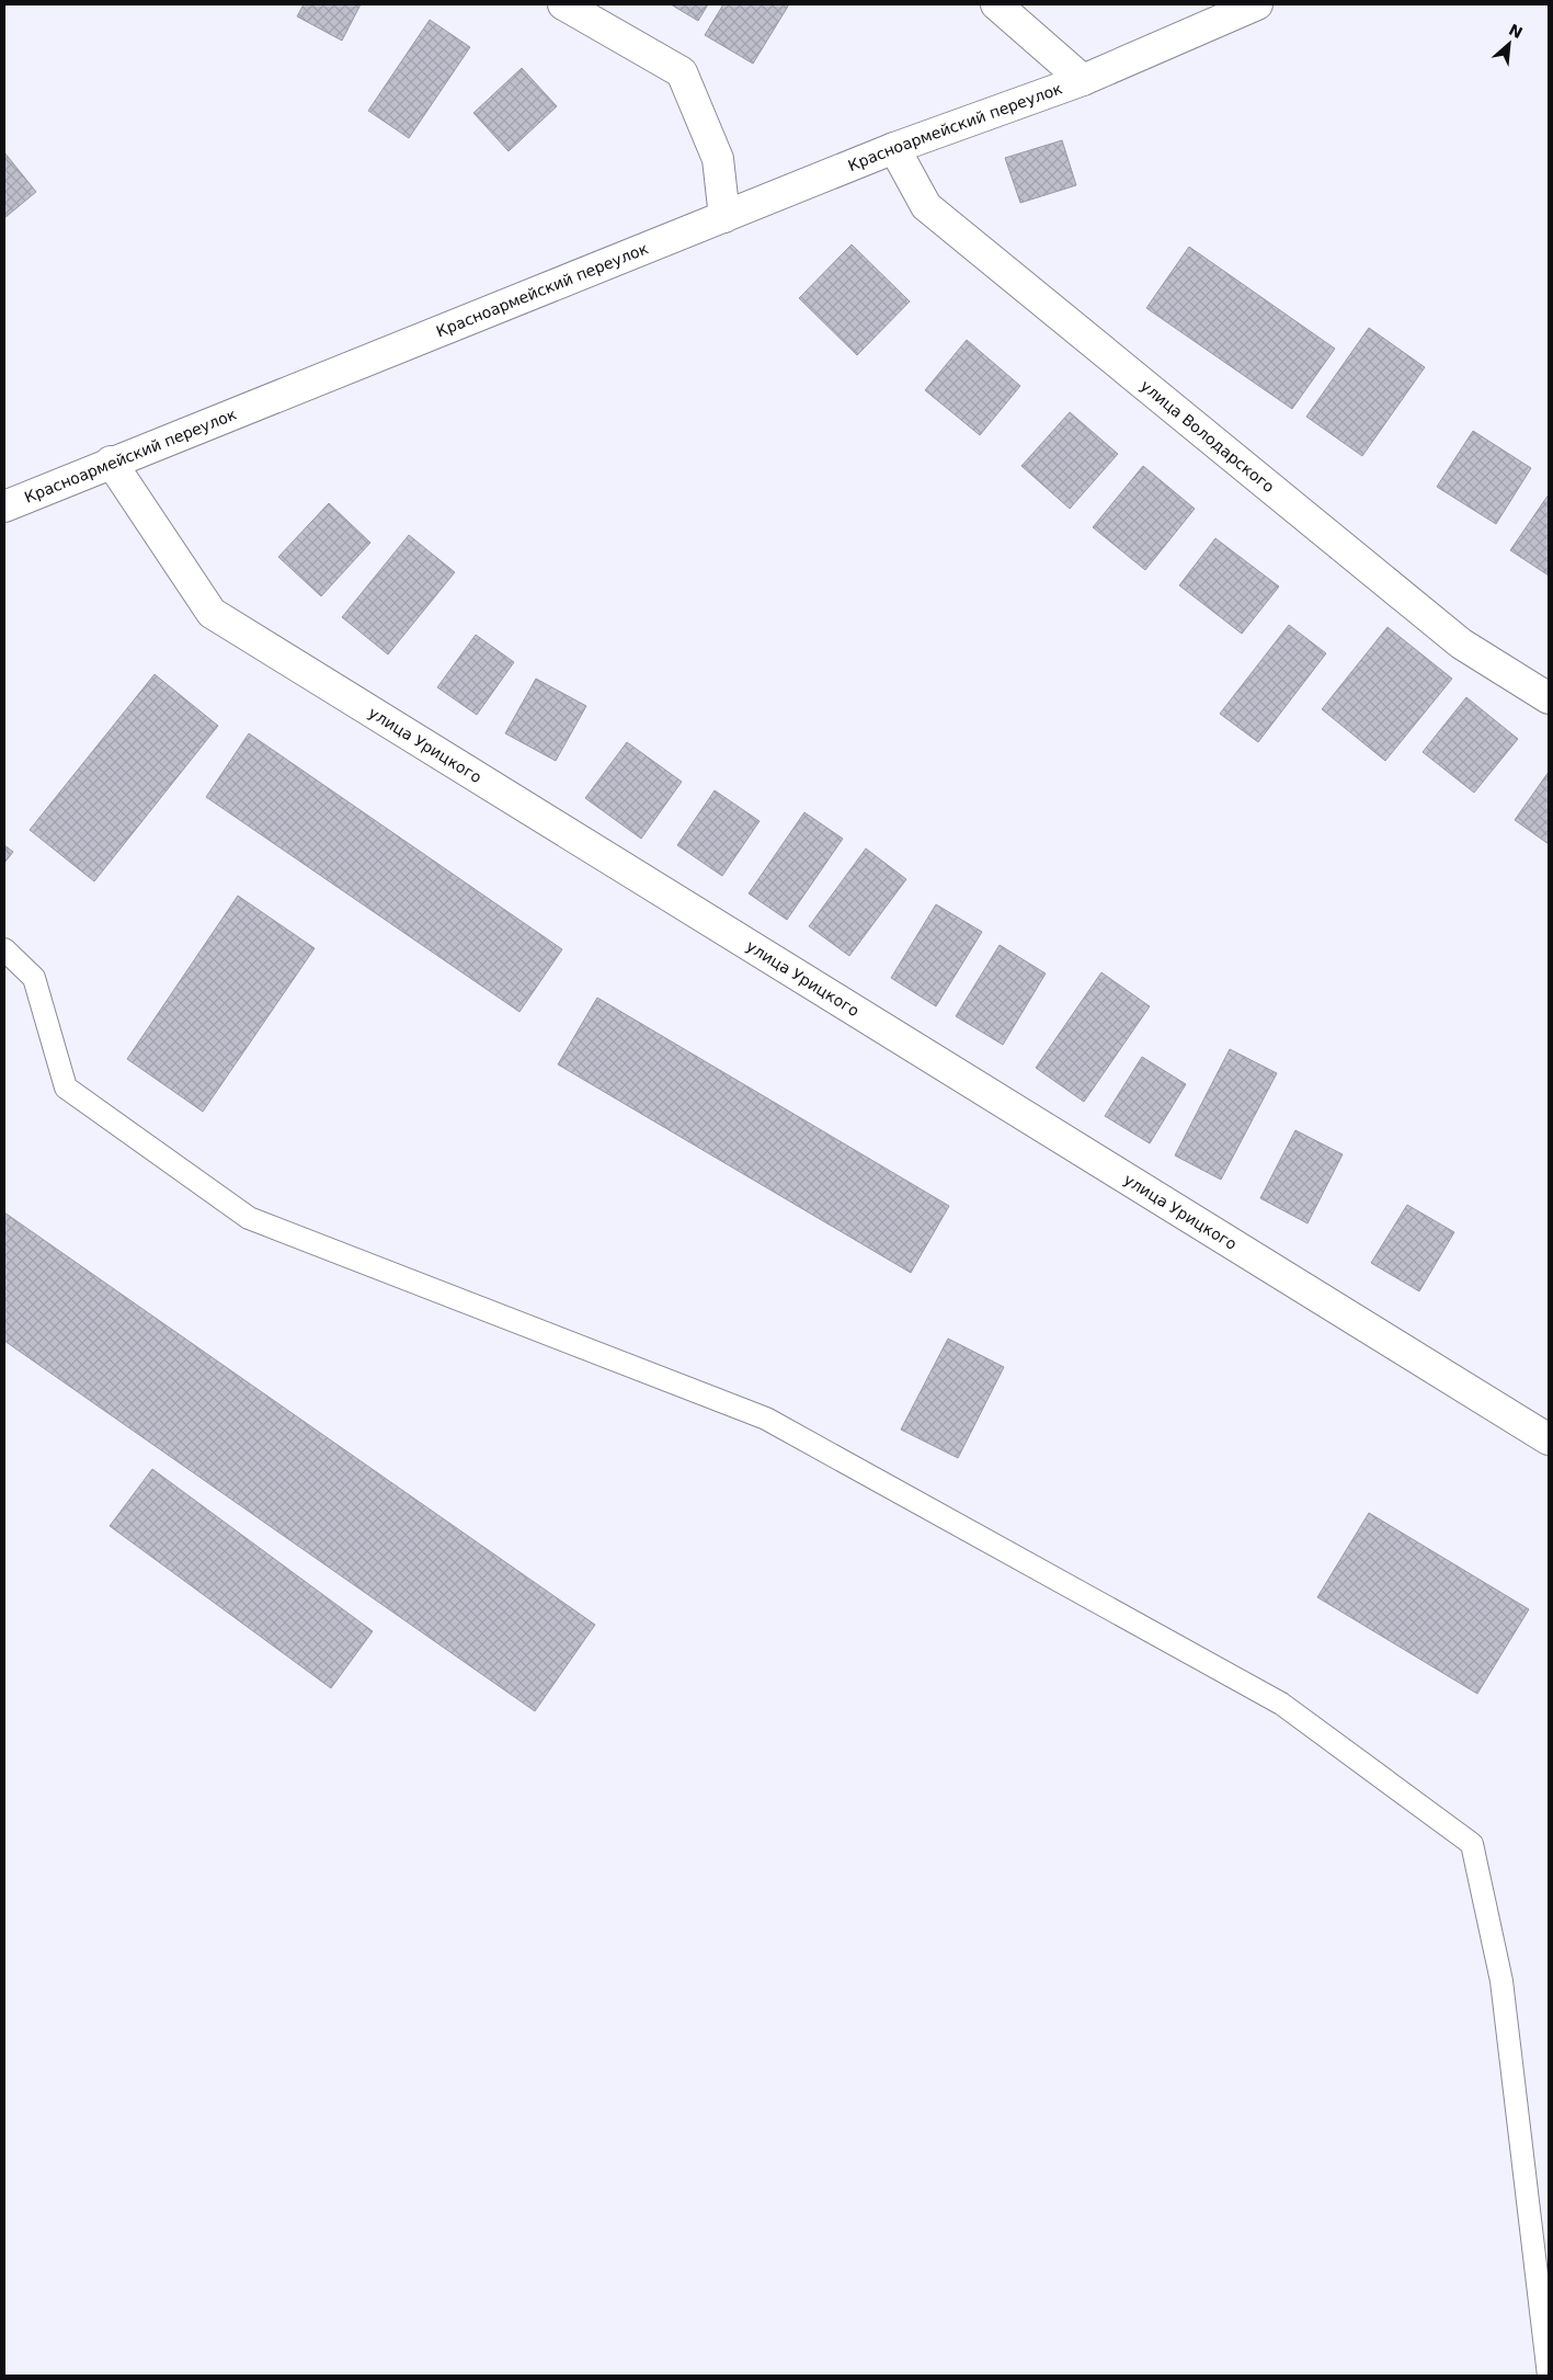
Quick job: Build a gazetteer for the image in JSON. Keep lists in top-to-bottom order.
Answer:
{
  "streets": {
    "street": ["Красноармейский переулок", "улица Володарского", "улица Урицкого"]
  },
  "crossings": [
    ["Красноармейский переулок", "улица Володарского"],
    ["Красноармейский переулок", "улица Урицкого"]
  ],
  "north": "top right"
}
